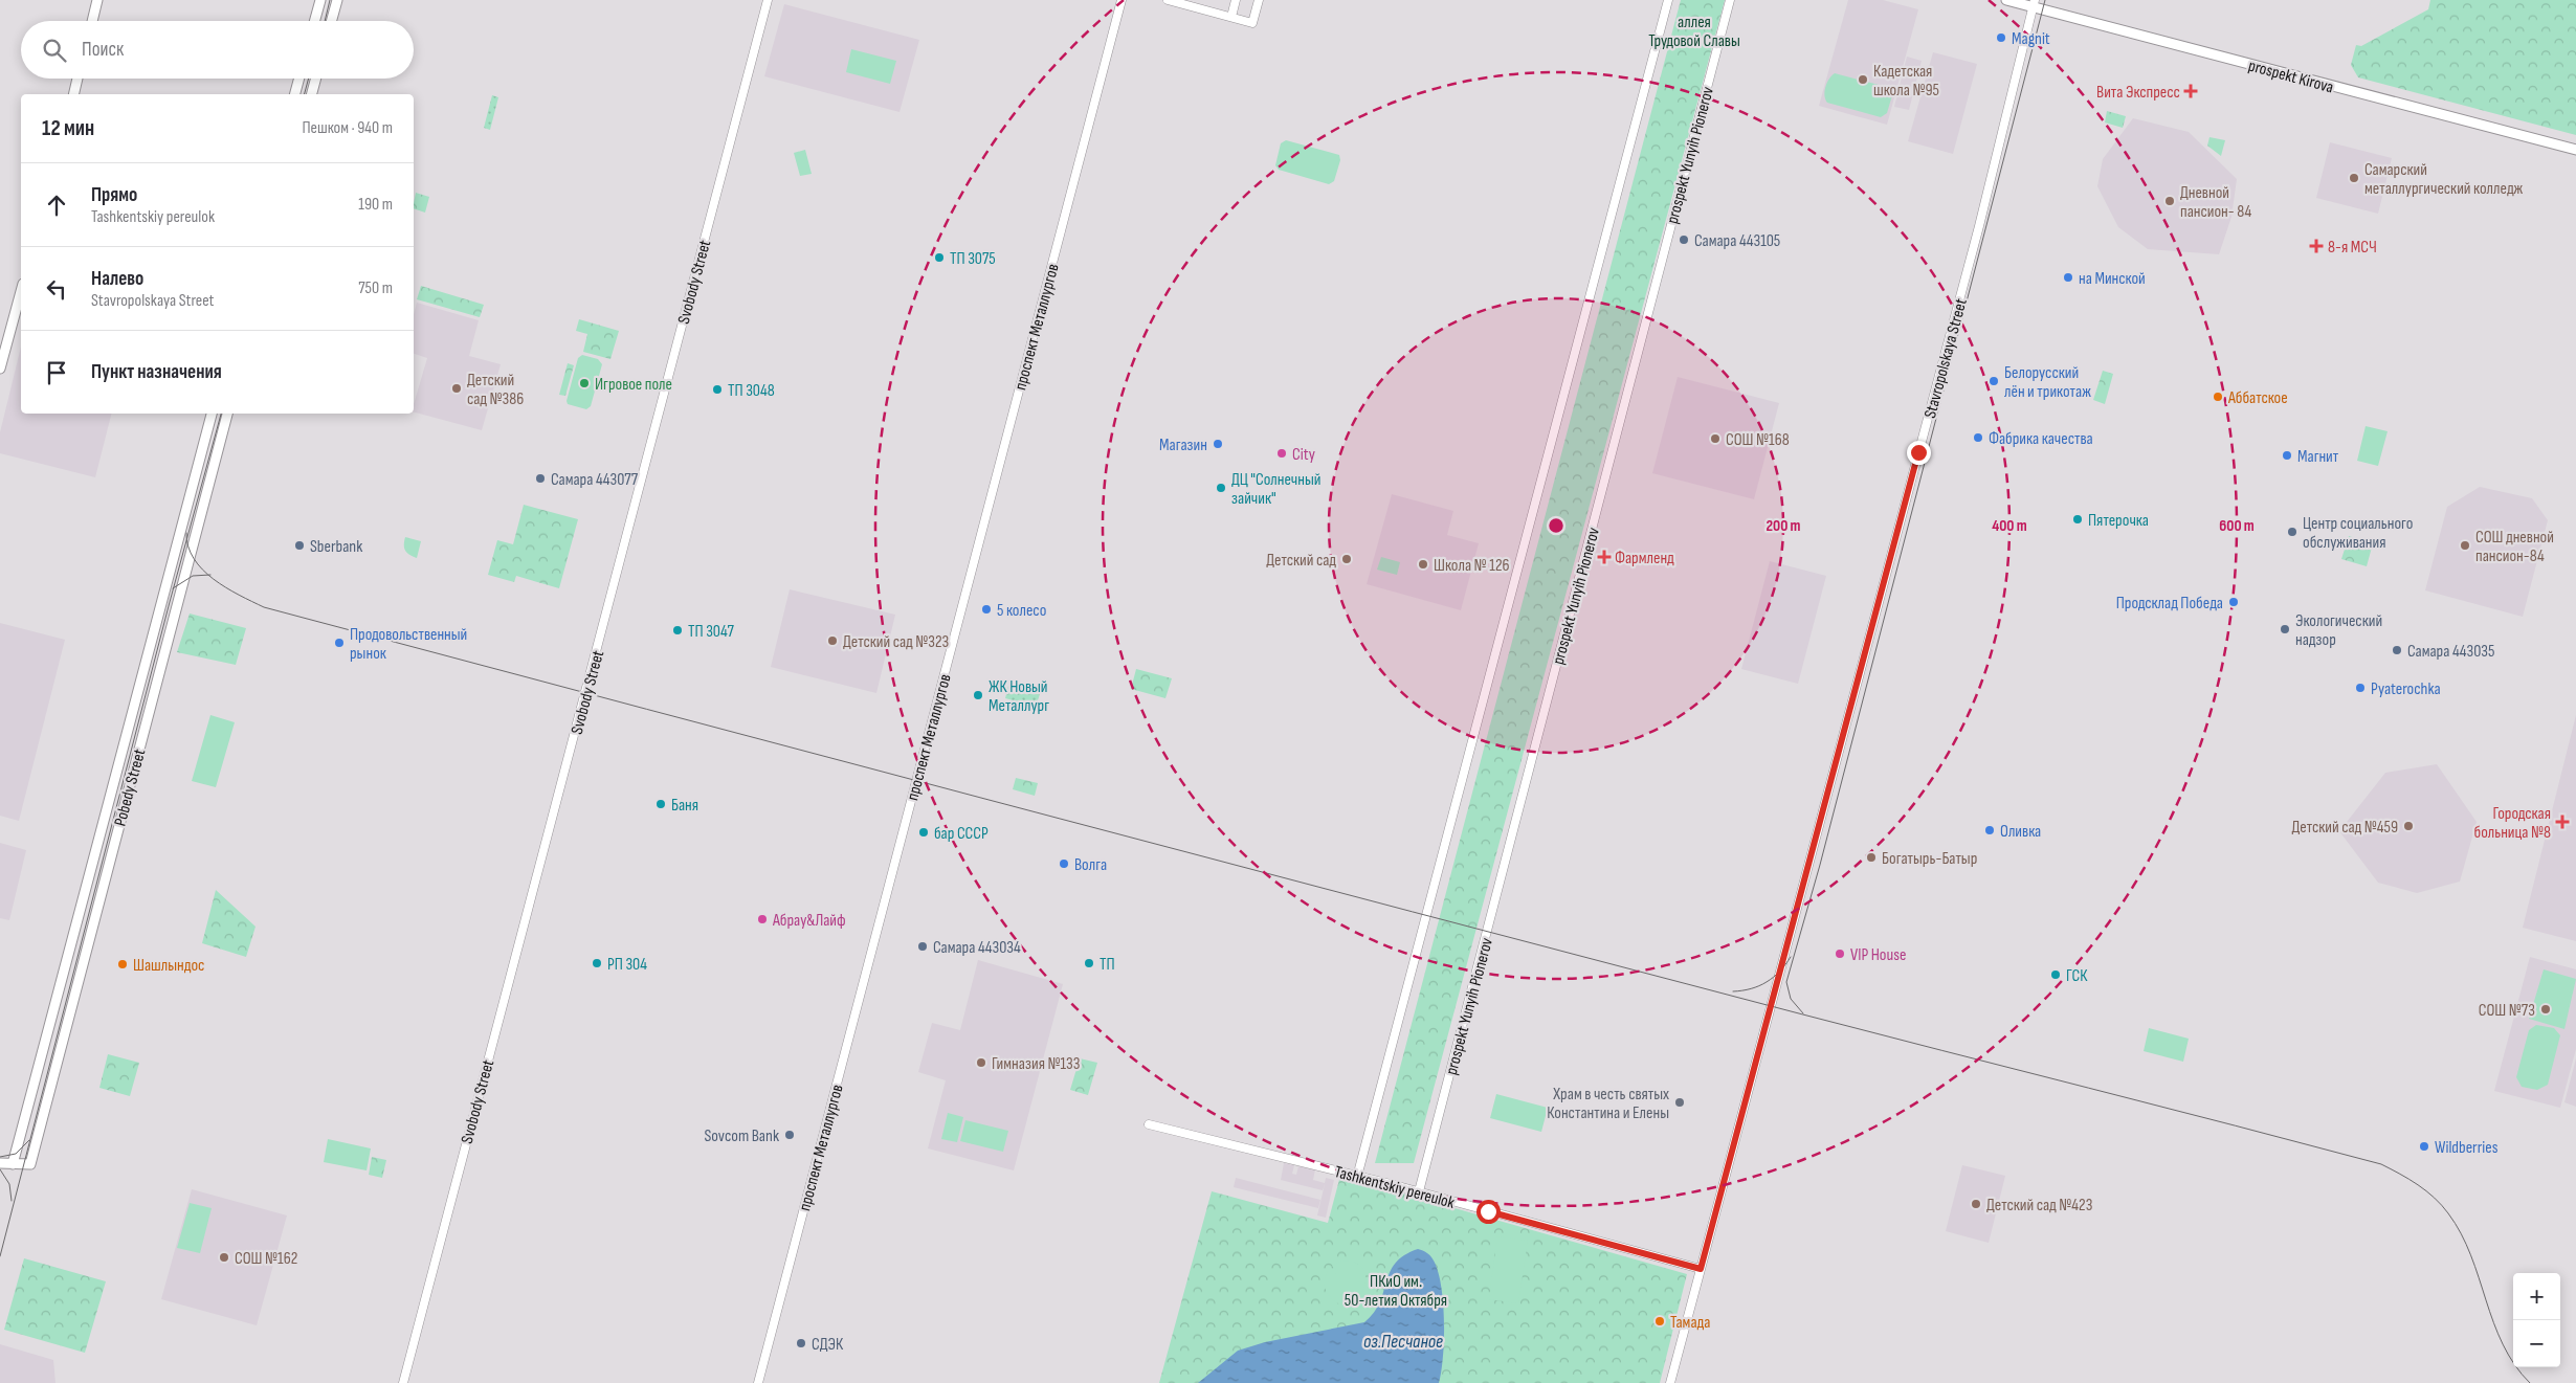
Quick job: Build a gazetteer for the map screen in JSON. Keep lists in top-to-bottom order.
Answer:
{
  "streets": {
    "main road": ["prospekt Kirova", "Pobedy Street"],
    "street": [
      "prospekt Yunyih Pionerov",
      "Svobody Street",
      "проспект Металлургов",
      "Stavropolskaya Street",
      "Tashkentskiy pereulok"
    ]
  },
  "crossings": [
    ["prospekt Kirova", "Stavropolskaya Street"],
    ["prospekt Yunyih Pionerov", "Tashkentskiy pereulok"],
    ["Stavropolskaya Street", "Tashkentskiy pereulok"]
  ],
  "water": ["оз.Песчаное"],
  "parks": ["аллея Трудовой Славы", "ПКиО им. 50-летия Октября"],
  "places": {
    "other": [
      "Magnit",
      "Кадетская школа №95",
      "Самарский металлургический колледж",
      "Дневной пансион- 84",
      "Самара 443105",
      "ТП 3075",
      "на Минской",
      "Белорусский лён и трикотаж",
      "Игровое поле",
      "Детский сад №386",
      "ТП 3048",
      "Аббатское",
      "Фабрика качества",
      "СОШ №168",
      "Магазин",
      "City",
      "Магнит",
      "Самара 443077",
      "ДЦ \"Солнечный зайчик\"",
      "Пятерочка",
      "Центр социального обслуживания",
      "Sberbank",
      "СОШ дневной пансион-84",
      "Детский сад",
      "Школа № 126",
      "Продсклад Победа",
      "5 колесо",
      "Экологический надзор",
      "ТП 3047",
      "Детский сад №323",
      "Продовольственный рынок",
      "Самара 443035",
      "Pyaterochka",
      "ЖК Новый Металлург",
      "Баня",
      "Детский сад №459",
      "Оливка",
      "бар СССР",
      "Богатырь-Батыр",
      "Волга",
      "Абрау&Лайф",
      "Самара 443034",
      "VIP House",
      "РП 304",
      "ТП",
      "Шашлындос",
      "ГСК",
      "СОШ №73",
      "Гимназия №133",
      "Храм в честь святых Константина и Елены",
      "Sovcom Bank",
      "Wildberries",
      "Детский сад №423",
      "СОШ №162",
      "Тамада",
      "СДЭК"
    ],
    "health": [
      "Вита Экспресс",
      "8-я МСЧ",
      "Фармленд",
      "Городская больница №8"
    ]
  },
  "page": {
    "search": "Поиск",
    "heading": ["12 мин", "Пешком · 940 m"],
    "list": [
      ["Прямо", "Tashkentskiy pereulok", "190 m"],
      ["Налево", "Stavropolskaya Street", "750 m"],
      "Пункт назначения"
    ],
    "map_buttons": ["+", "−"]
  },
  "rings": ["200 m", "400 m", "600 m"]
}
